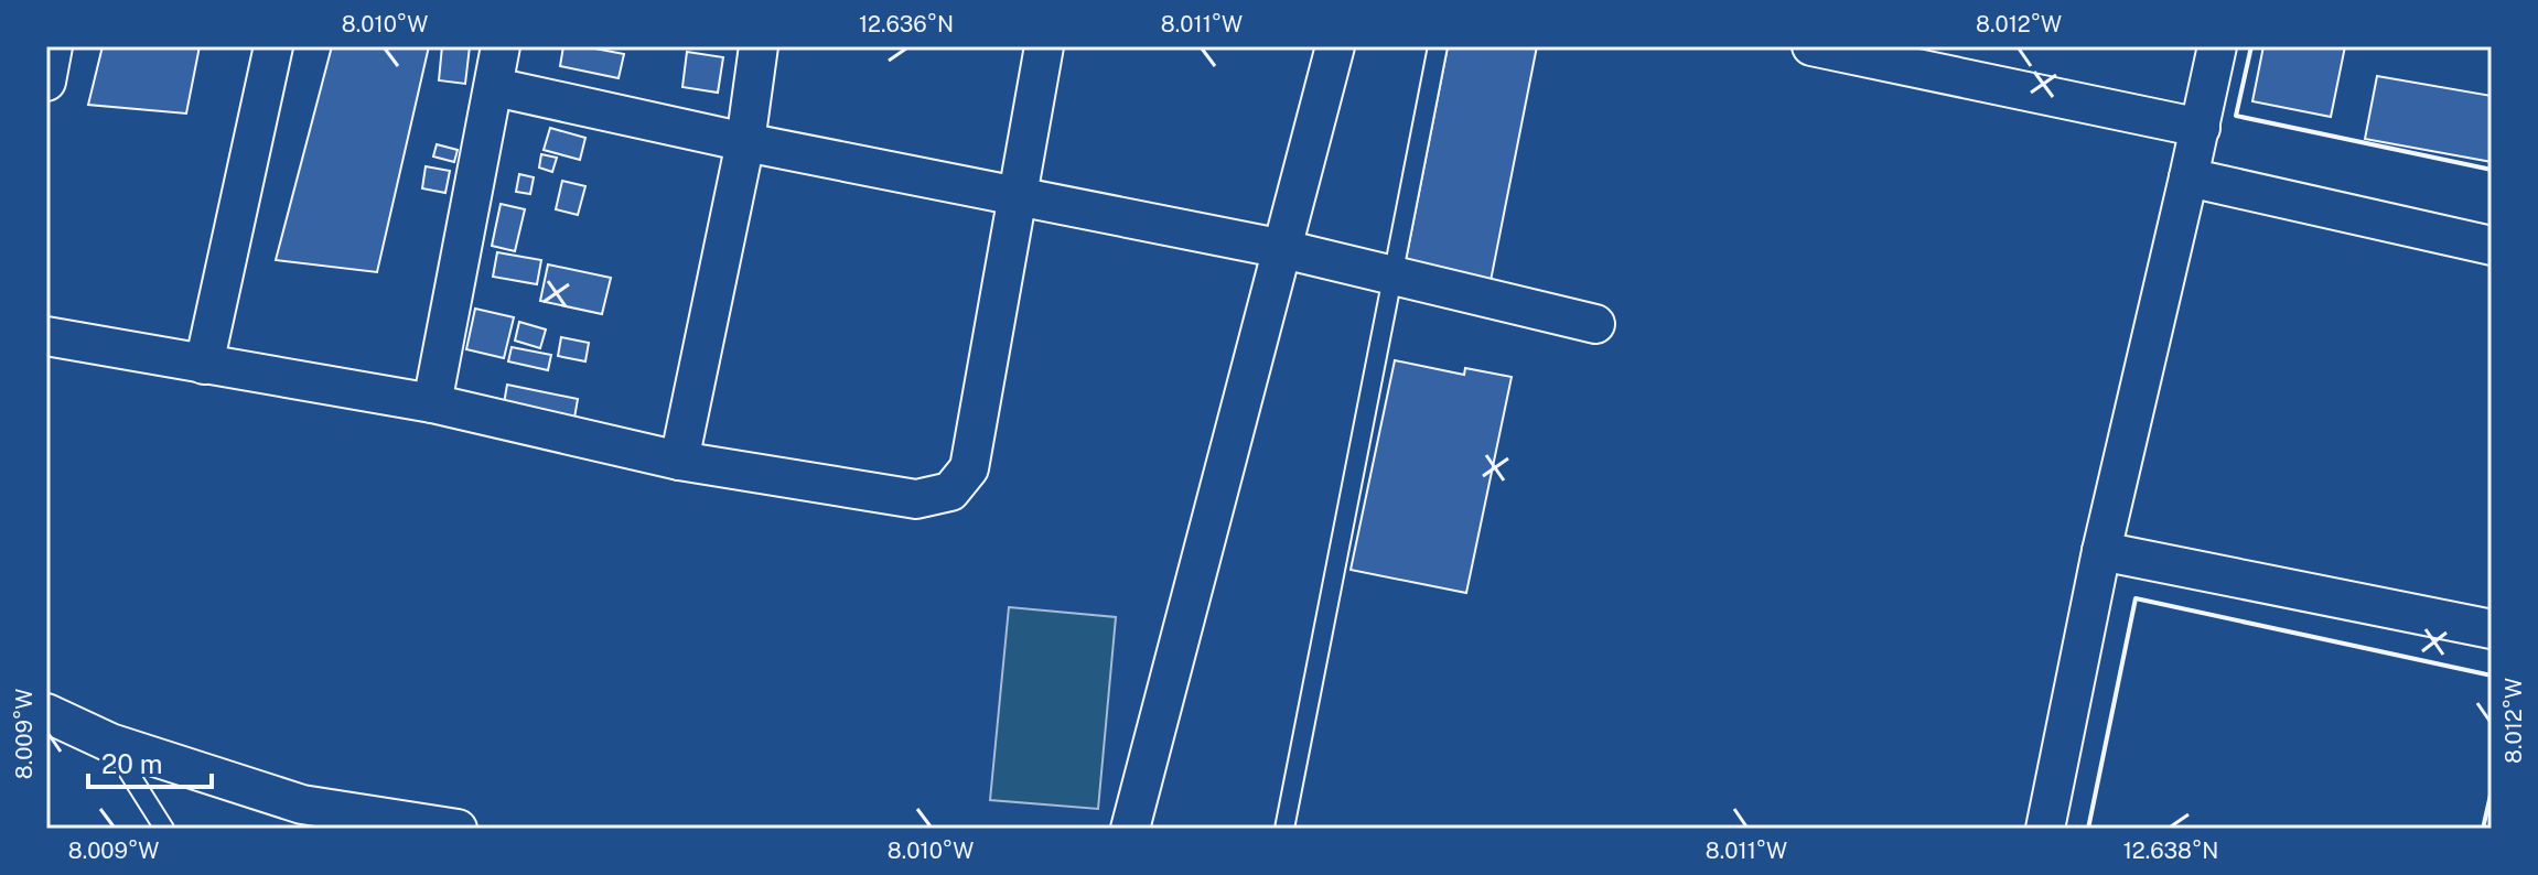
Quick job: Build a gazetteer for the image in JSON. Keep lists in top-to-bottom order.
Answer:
{
  "scale_bar": "20 m",
  "coordinates": [
    "8.010°W",
    "12.636°N",
    "8.011°W",
    "8.012°W",
    "8.009°W",
    "12.638°N"
  ]
}
